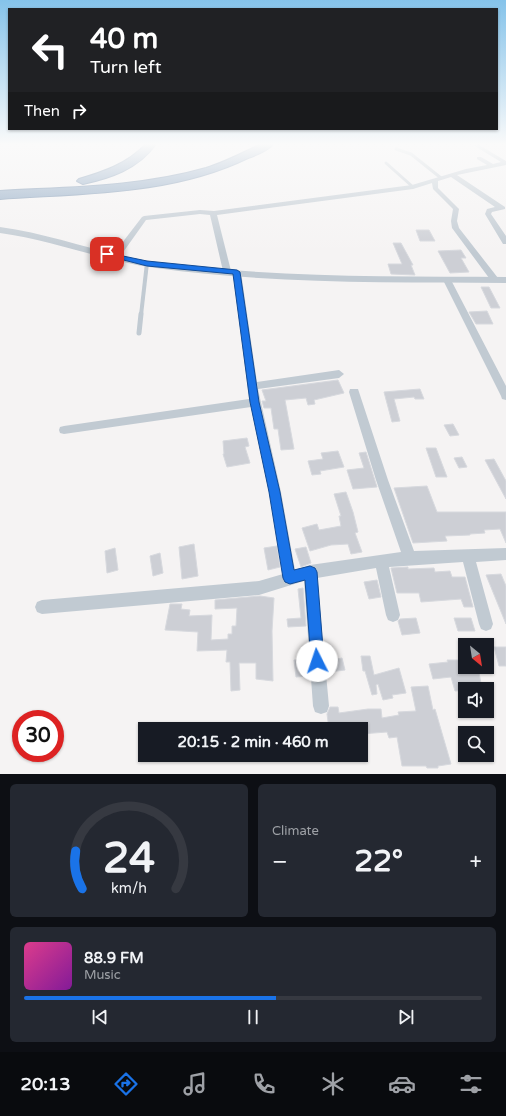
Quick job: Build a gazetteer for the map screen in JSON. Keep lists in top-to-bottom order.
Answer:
{
  "north": "bottom right",
  "page": {
    "turn": ["40 m", "Turn left"],
    "then": "Then",
    "limit": "30",
    "trip": "20:15 · 2 min · 460 m",
    "tile": "Climate",
    "heat": ["−", "22°", "+"],
    "song": ["88.9 FM", "Music"],
    "tabs": "20:13",
    "gauge": ["24", "km/h"]
  }
}
